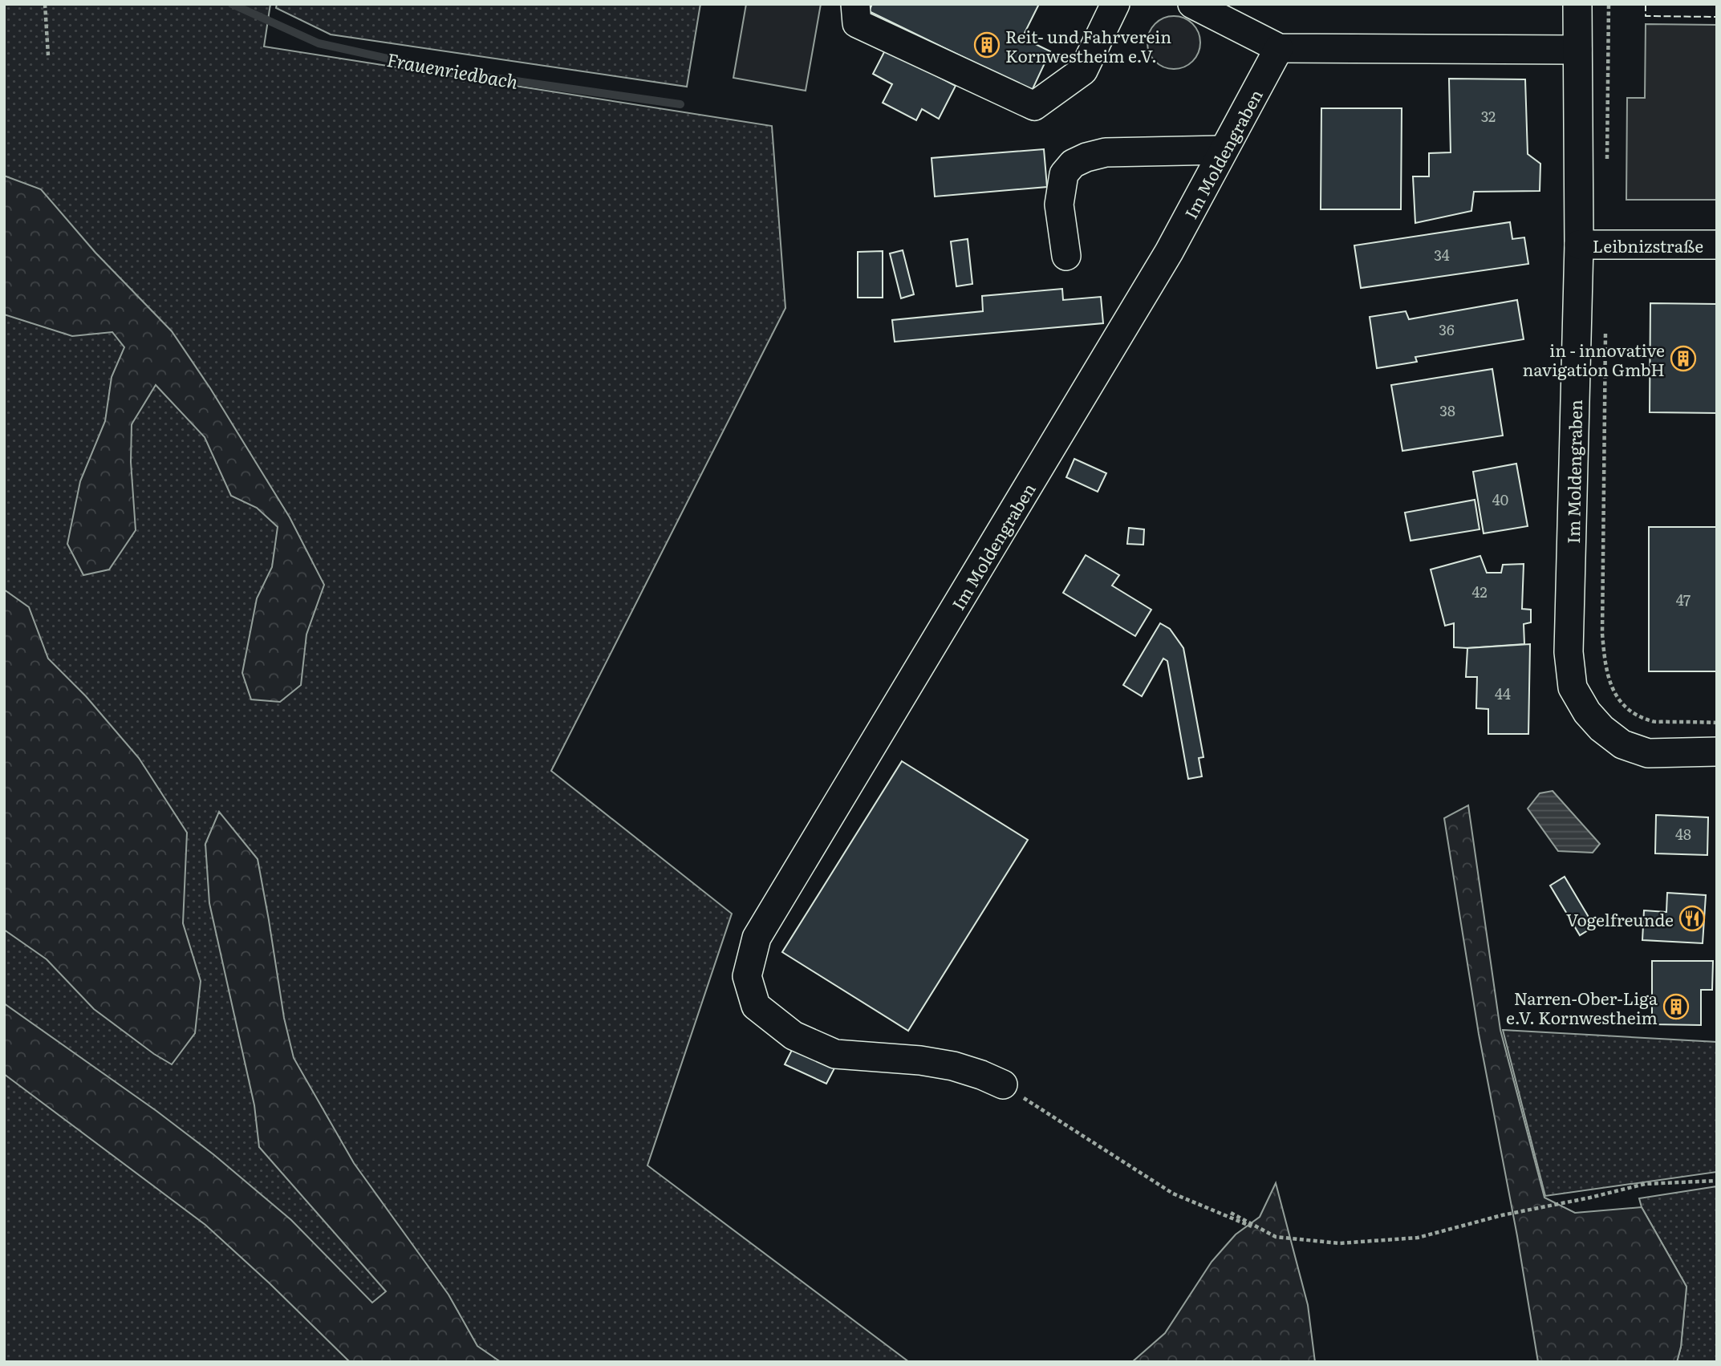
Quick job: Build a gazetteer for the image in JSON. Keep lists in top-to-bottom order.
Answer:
{
  "streets": {
    "street": ["Im Moldengraben", "Leibnizstraße"]
  },
  "crossings": [
    ["Im Moldengraben", "Leibnizstraße"]
  ],
  "water": ["Frauenriedbach"],
  "places": {
    "building": ["Reit- und Fahrverein Kornwestheim e.V.", "in - innovative navigation GmbH", "Narren-Ober-Liga e.V. Kornwestheim"],
    "restaurant": ["Vogelfreunde"]
  },
  "house_numbers": [
    "32",
    "34",
    "36",
    "38",
    "40",
    "42",
    "47",
    "44",
    "48"
  ]
}
